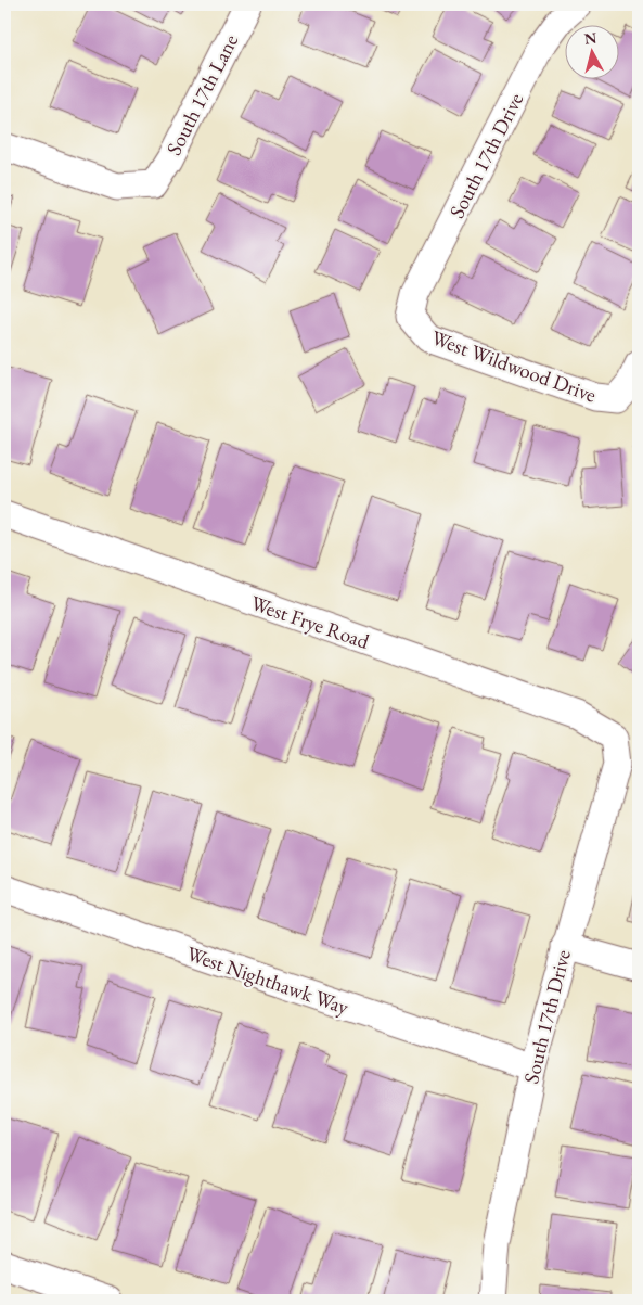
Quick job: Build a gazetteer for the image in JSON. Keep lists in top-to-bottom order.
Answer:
{
  "streets": {
    "street": [
      "South 17th Lane",
      "South 17th Drive",
      "West Wildwood Drive",
      "West Frye Road",
      "West Nighthawk Way"
    ]
  },
  "crossings": [
    ["South 17th Drive", "West Wildwood Drive"],
    ["South 17th Drive", "West Frye Road"],
    ["South 17th Drive", "West Nighthawk Way"]
  ],
  "north": "top"
}
